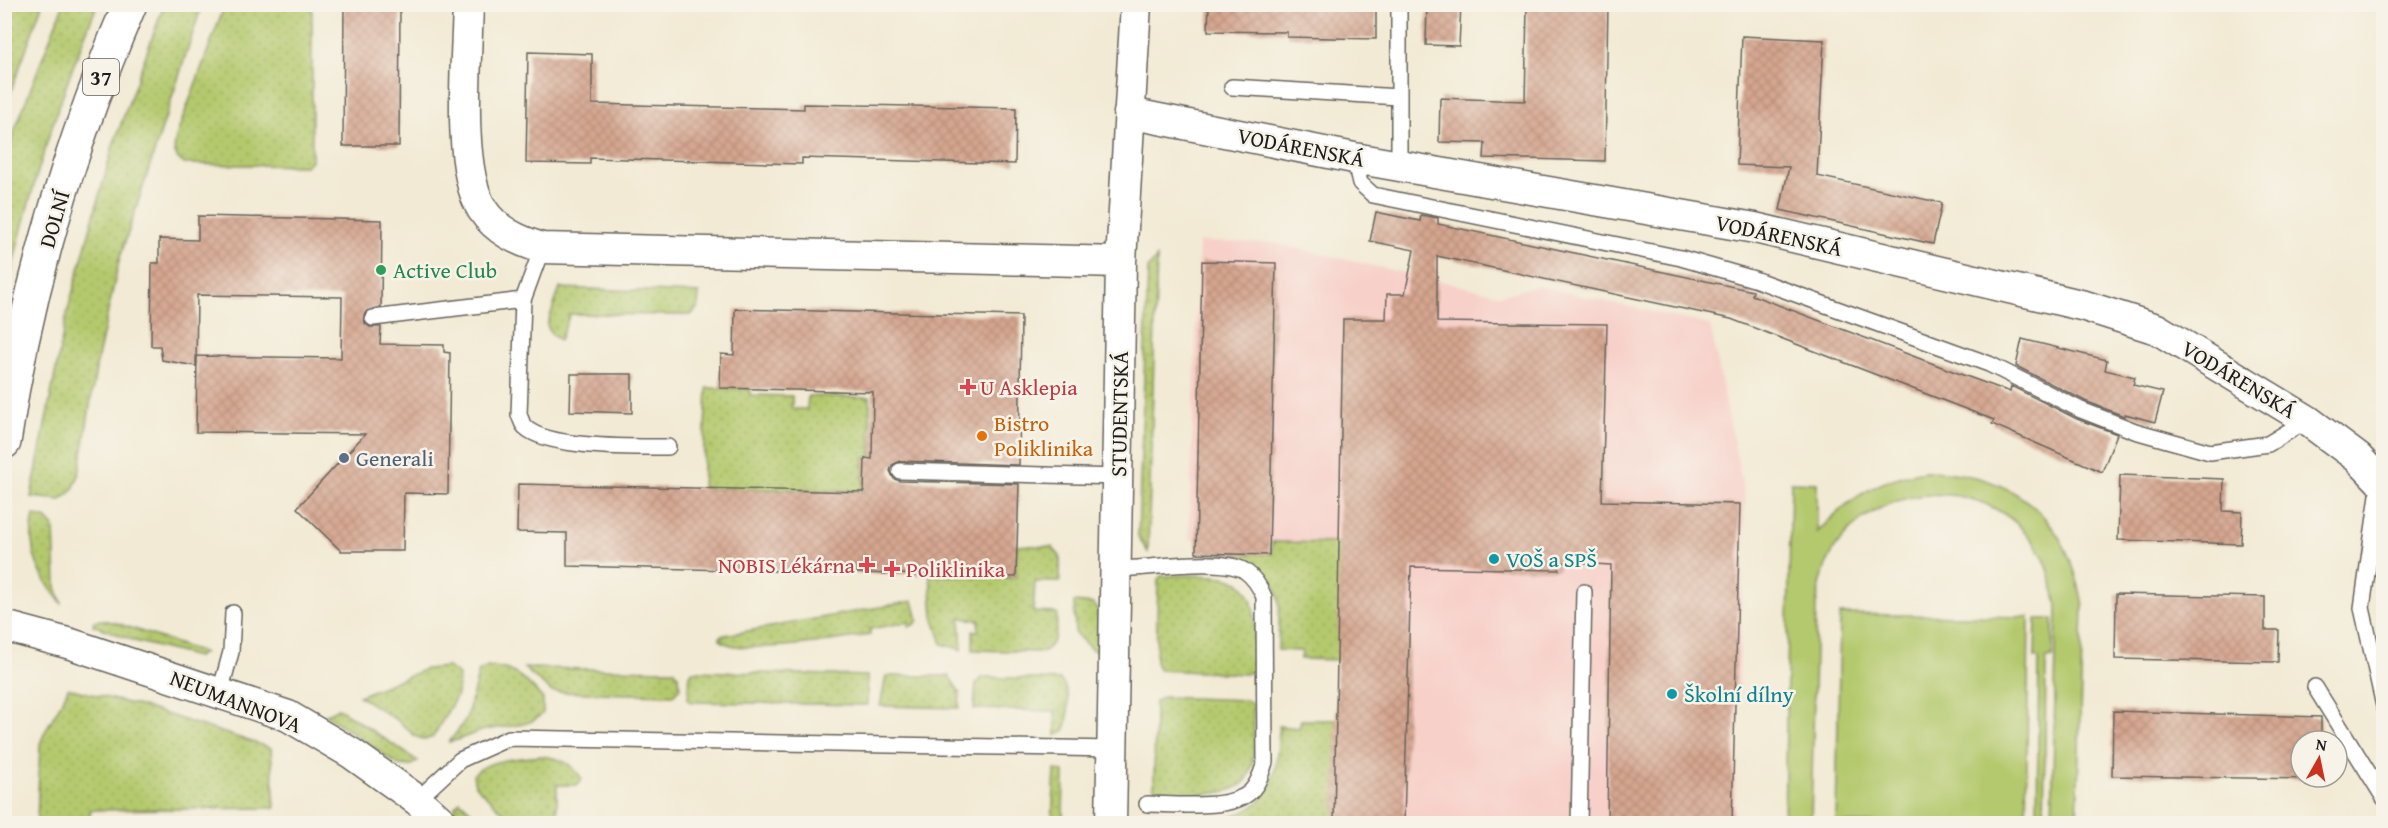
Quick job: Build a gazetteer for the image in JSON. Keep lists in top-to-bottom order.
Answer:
{
  "streets": {
    "main road": ["37", "DOLNÍ"],
    "street": ["VODÁRENSKÁ", "STUDENTSKÁ", "NEUMANNOVA"]
  },
  "crossings": [
    ["VODÁRENSKÁ", "STUDENTSKÁ"]
  ],
  "places": {
    "other": [
      "Active Club",
      "Bistro Poliklinika",
      "Generali",
      "VOŠ a SPŠ",
      "Školní dílny"
    ],
    "health": ["U Asklepia", "NOBIS Lékárna", "Poliklinika"]
  },
  "north": "top"
}
